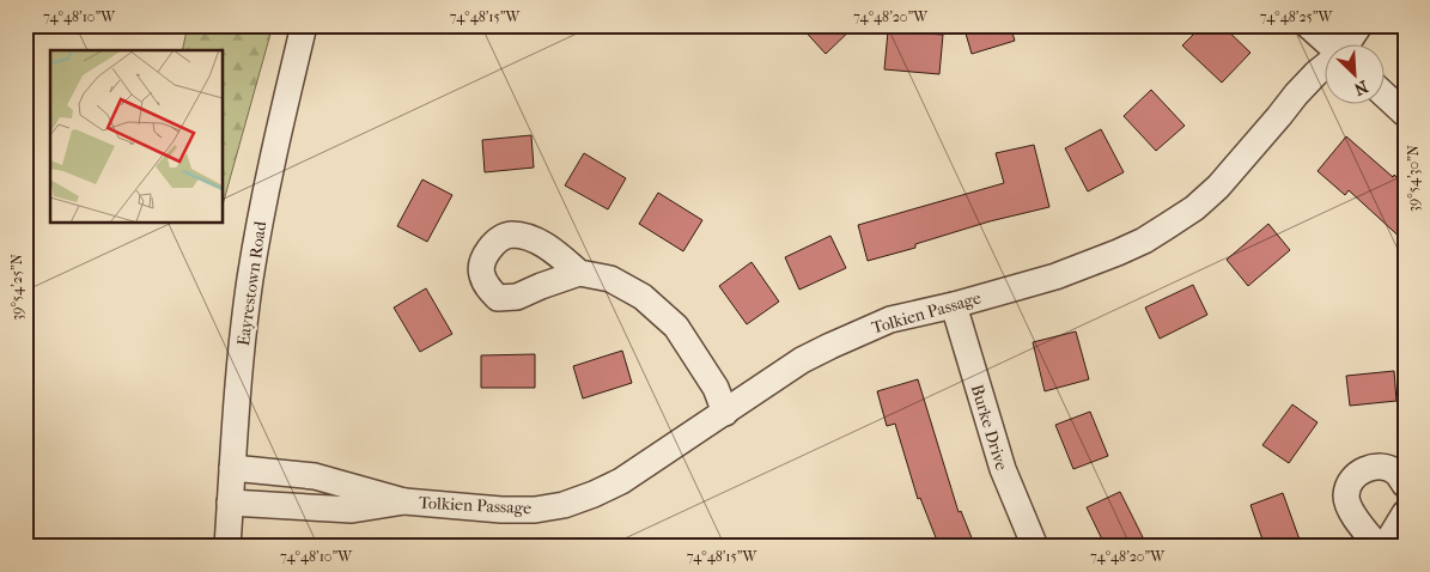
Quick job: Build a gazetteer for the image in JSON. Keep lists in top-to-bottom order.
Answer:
{
  "streets": {
    "street": ["Eayrestown Road", "Tolkien Passage", "Burke Drive"]
  },
  "crossings": [
    ["Eayrestown Road", "Tolkien Passage"],
    ["Tolkien Passage", "Burke Drive"]
  ],
  "north": "bottom right",
  "coordinates": [
    "74°48'10\"W",
    "74°48'15\"W",
    "74°48'20\"W",
    "74°48'25\"W",
    "39°54'30\"N",
    "39°54'25\"N"
  ]
}
